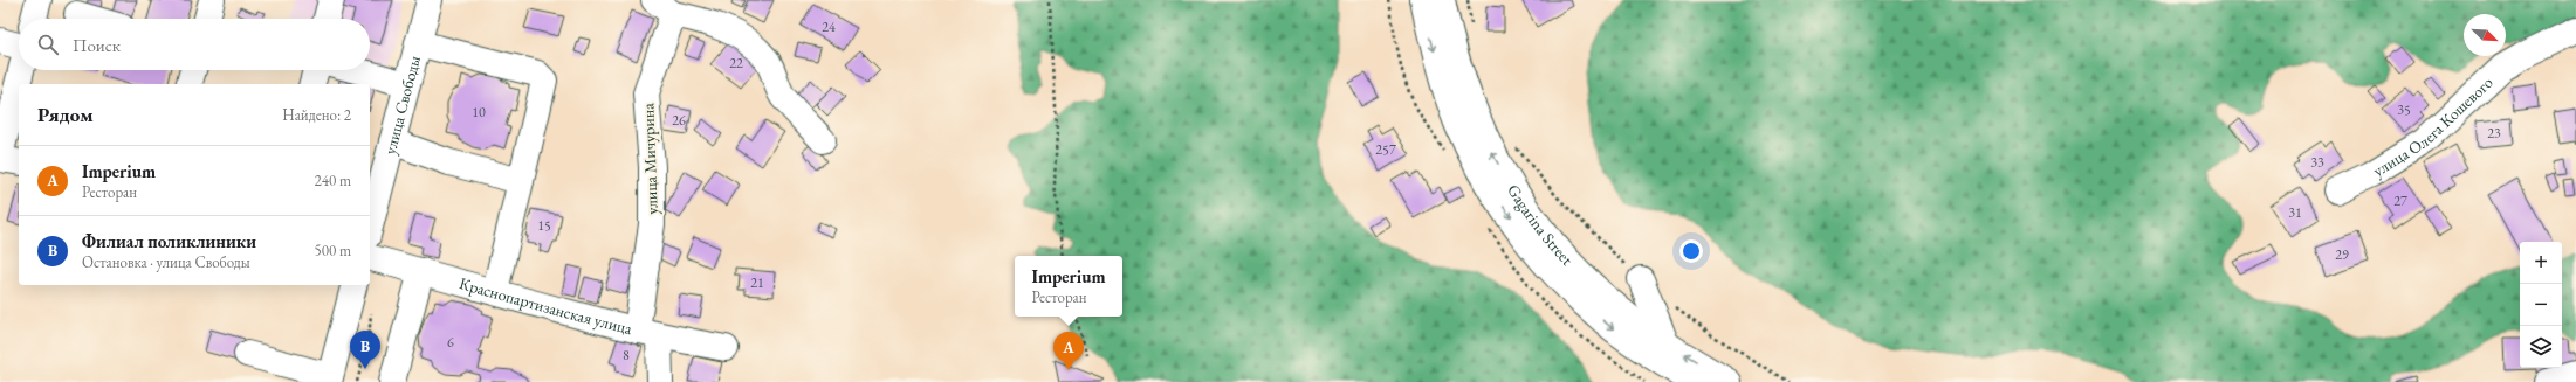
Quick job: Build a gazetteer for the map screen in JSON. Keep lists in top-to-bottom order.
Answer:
{
  "streets": {
    "main road": [
      "улица Свободы",
      "улица Олега Кошевого",
      "улица Мичурина",
      "Gagarina Street",
      "Краснопартизанская улица"
    ]
  },
  "crossings": [
    ["улица Мичурина", "Краснопартизанская улица"]
  ],
  "house_numbers": [
    "24",
    "22",
    "35",
    "10",
    "26",
    "23",
    "257",
    "33",
    "27",
    "31",
    "15",
    "29",
    "21",
    "6",
    "8"
  ],
  "north": "bottom right",
  "page": {
    "search": "Поиск",
    "heading": ["Рядом", "Найдено: 2"],
    "list": [
      {
        "mark": "A",
        "name": "Imperium",
        "note": "Ресторан",
        "value": "240 m"
      },
      {
        "mark": "B",
        "name": "Филиал поликлиники",
        "note": "Остановка · улица Свободы",
        "value": "500 m"
      }
    ],
    "map_buttons": ["+", "−"],
    "popup": ["Imperium", "Ресторан"],
    "pins": ["B", "A"]
  }
}
